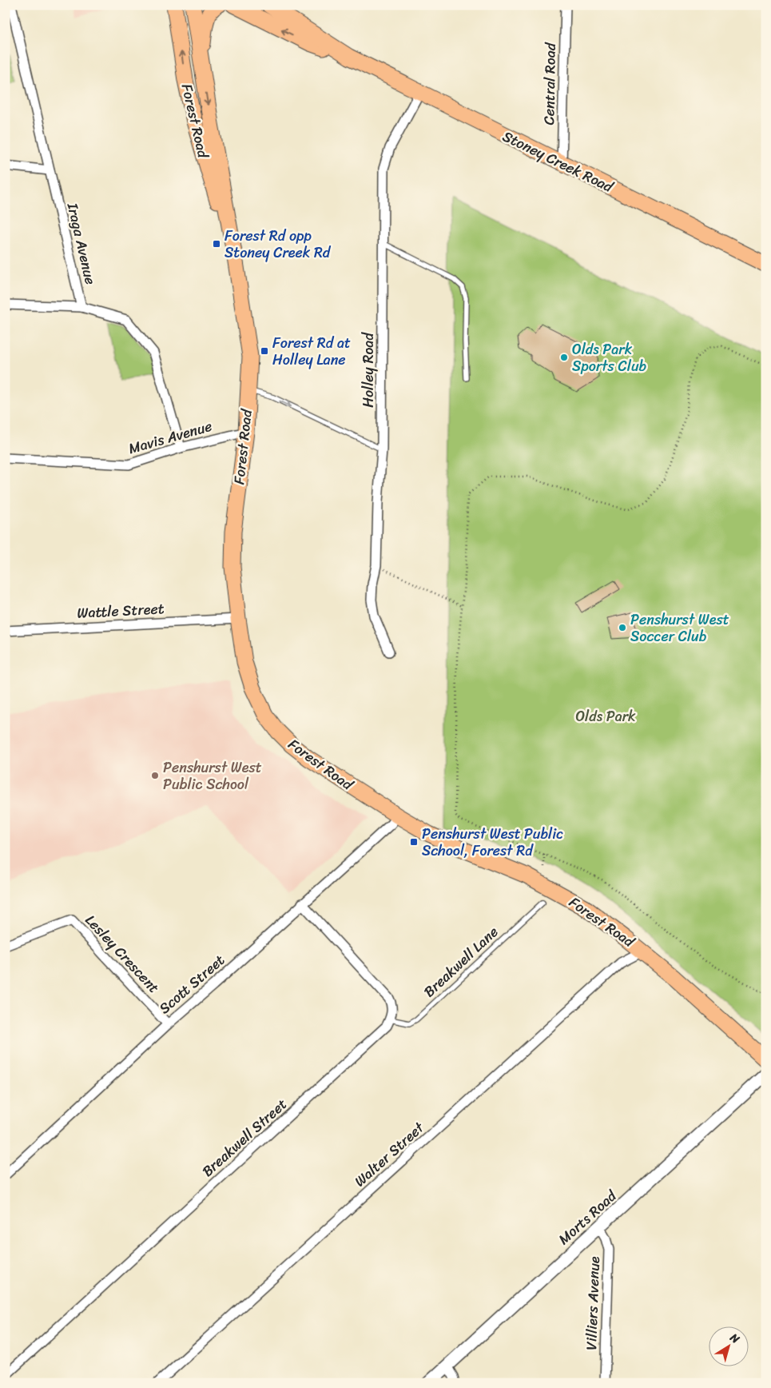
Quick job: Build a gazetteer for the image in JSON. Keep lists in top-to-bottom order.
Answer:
{
  "streets": {
    "main road": ["Forest Road", "Stoney Creek Road"],
    "street": [
      "Central Road",
      "Iraga Avenue",
      "Holley Road",
      "Mavis Avenue",
      "Wattle Street",
      "Lesley Crescent",
      "Scott Street",
      "Breakwell Street",
      "Walter Street",
      "Morts Road",
      "Villiers Avenue"
    ],
    "lane": ["Breakwell Lane"]
  },
  "crossings": [
    ["Central Road", "Stoney Creek Road"],
    ["Forest Road", "Mavis Avenue"],
    ["Forest Road", "Wattle Street"],
    ["Forest Road", "Scott Street"],
    ["Forest Road", "Walter Street"],
    ["Stoney Creek Road", "Holley Road"],
    ["Iraga Avenue", "Mavis Avenue"],
    ["Lesley Crescent", "Scott Street"],
    ["Breakwell Lane", "Breakwell Street"],
    ["Morts Road", "Villiers Avenue"]
  ],
  "parks": ["Olds Park"],
  "places": {
    "transit": ["Forest Rd opp Stoney Creek Rd", "Forest Rd at Holley Lane", "Penshurst West Public School, Forest Rd"],
    "other": ["Olds Park Sports Club", "Penshurst West Soccer Club", "Penshurst West Public School"]
  },
  "north": "top right"
}
